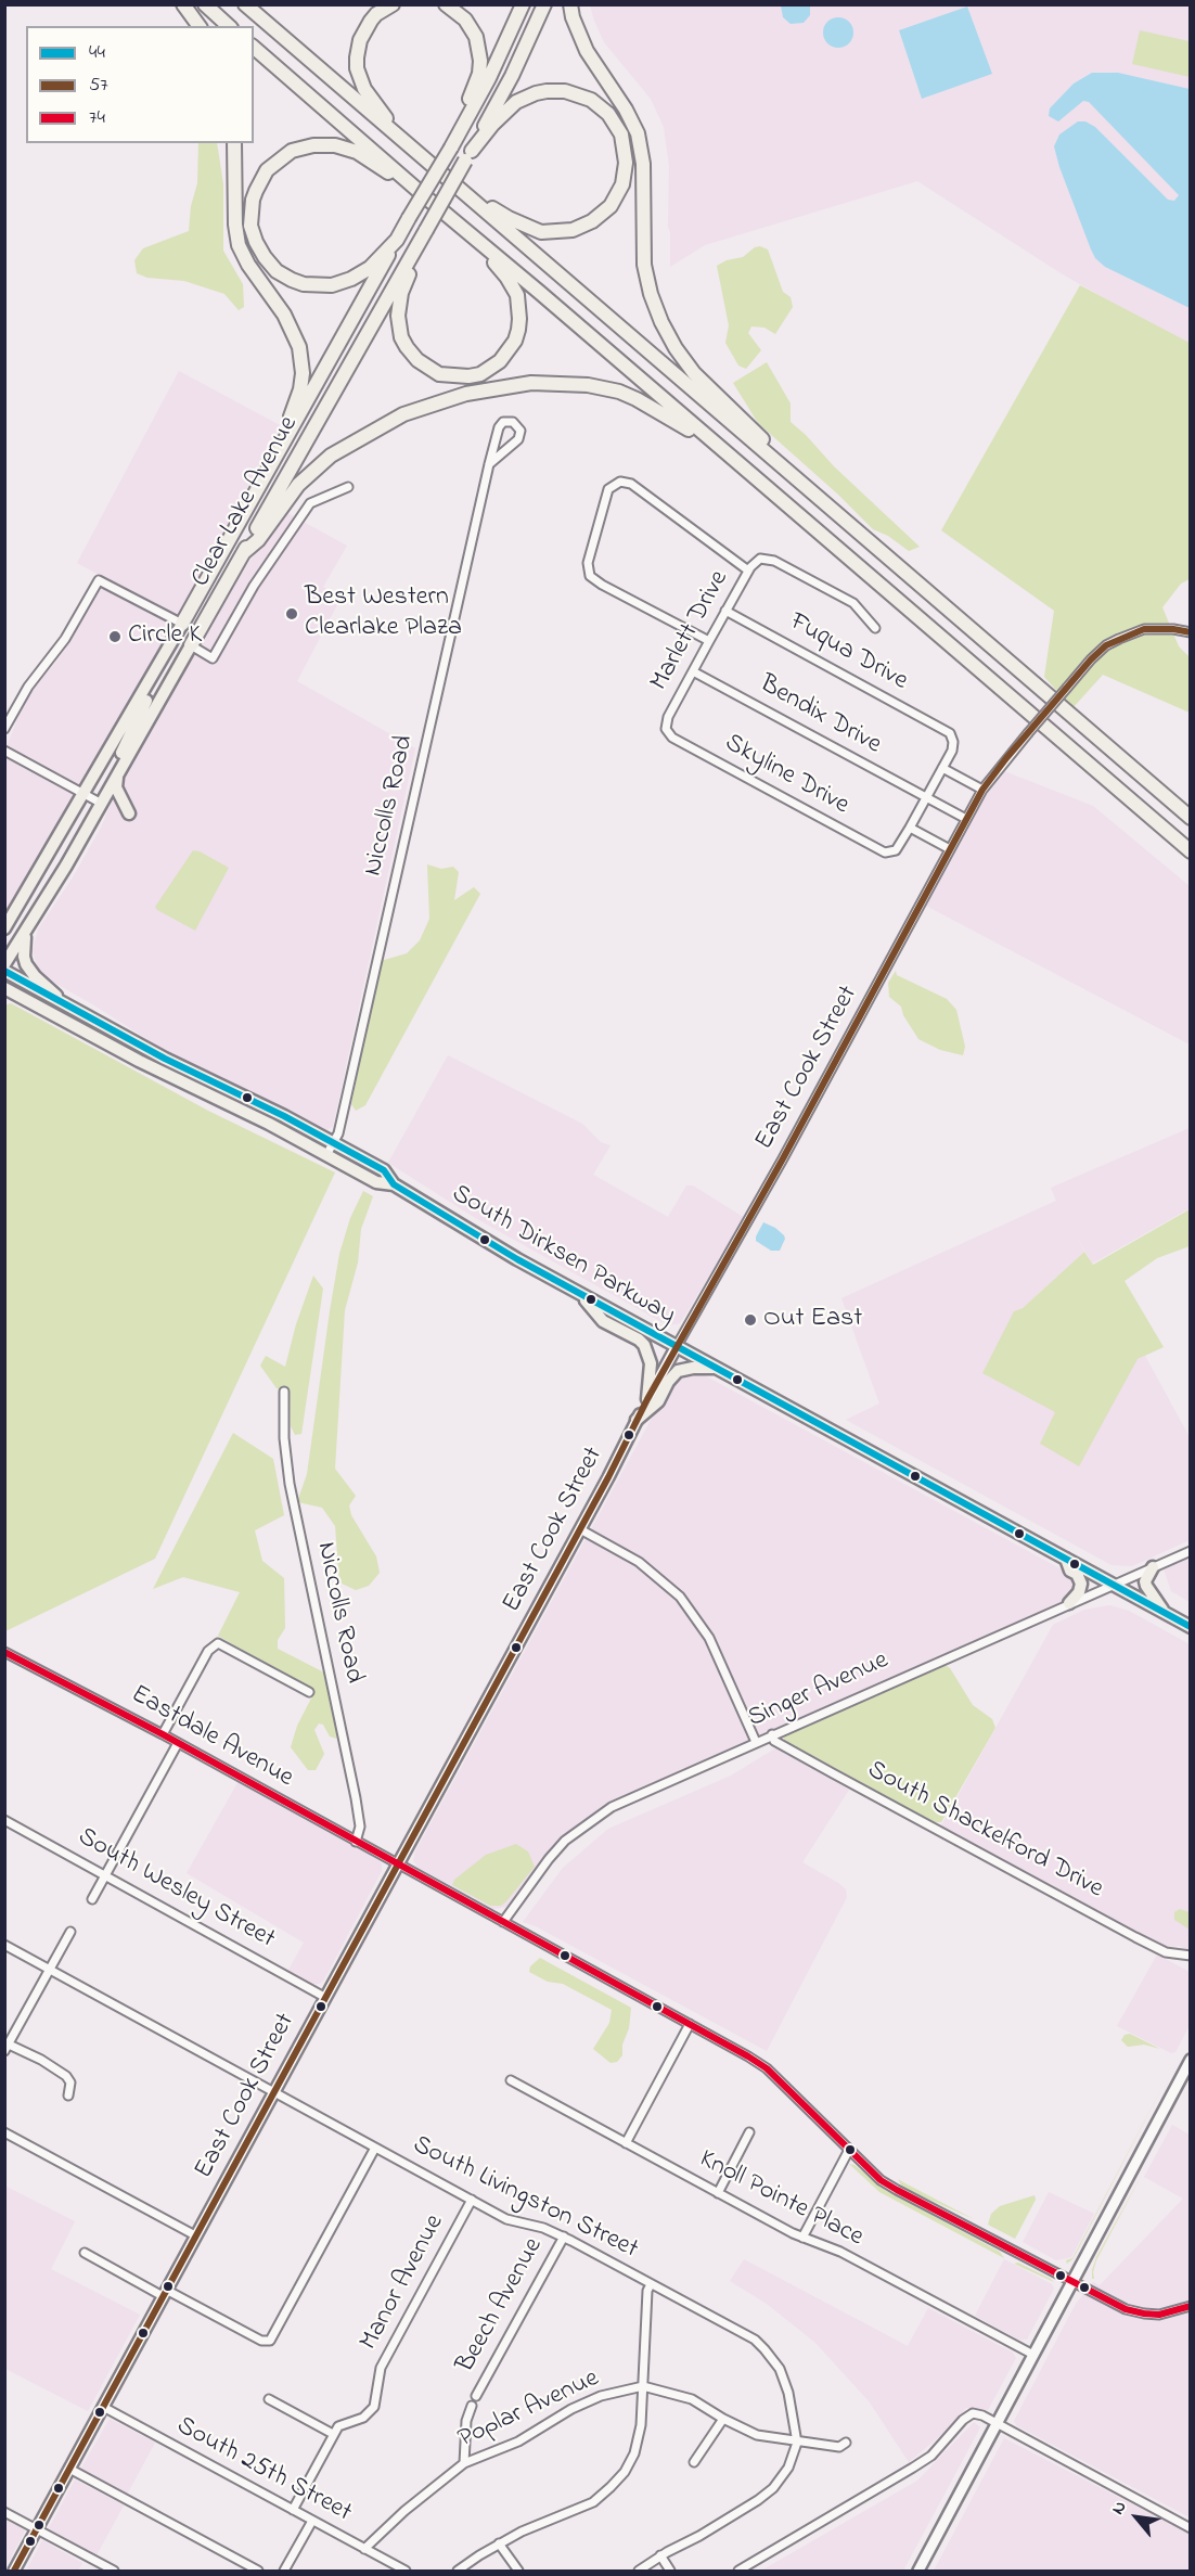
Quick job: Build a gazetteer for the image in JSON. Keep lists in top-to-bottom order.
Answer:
{
  "streets": {
    "highway": ["Clear Lake Avenue"],
    "main road": ["South Dirksen Parkway"],
    "street": [
      "Marlett Drive",
      "Fuqua Drive",
      "Bendix Drive",
      "Skyline Drive",
      "Niccolls Road",
      "East Cook Street",
      "Singer Avenue",
      "Eastdale Avenue",
      "South Shackelford Drive",
      "South Wesley Street",
      "South Livingston Street",
      "Knoll Pointe Place",
      "Manor Avenue",
      "Beech Avenue",
      "Poplar Avenue",
      "South 25th Street"
    ]
  },
  "crossings": [
    ["Marlett Drive", "Fuqua Drive"],
    ["Marlett Drive", "Bendix Drive"],
    ["Marlett Drive", "Skyline Drive"],
    ["Bendix Drive", "East Cook Street"],
    ["Niccolls Road", "South Dirksen Parkway"],
    ["Niccolls Road", "Eastdale Avenue"],
    ["East Cook Street", "South Dirksen Parkway"],
    ["East Cook Street", "Eastdale Avenue"],
    ["East Cook Street", "South Wesley Street"],
    ["East Cook Street", "South Livingston Street"],
    ["East Cook Street", "South 25th Street"],
    ["South Dirksen Parkway", "Singer Avenue"],
    ["Singer Avenue", "Eastdale Avenue"],
    ["Singer Avenue", "South Shackelford Drive"],
    ["South Livingston Street", "Manor Avenue"],
    ["South Livingston Street", "Beech Avenue"],
    ["South Livingston Street", "Poplar Avenue"],
    ["Beech Avenue", "Poplar Avenue"],
    ["Poplar Avenue", "South 25th Street"]
  ],
  "places": ["Best Western Clearlake Plaza", "Circle K", "Out East"],
  "lines": ["transit line 57", "transit line 44", "transit line 74"],
  "legend": ["44", "57", "74"],
  "north": "top left"
}
